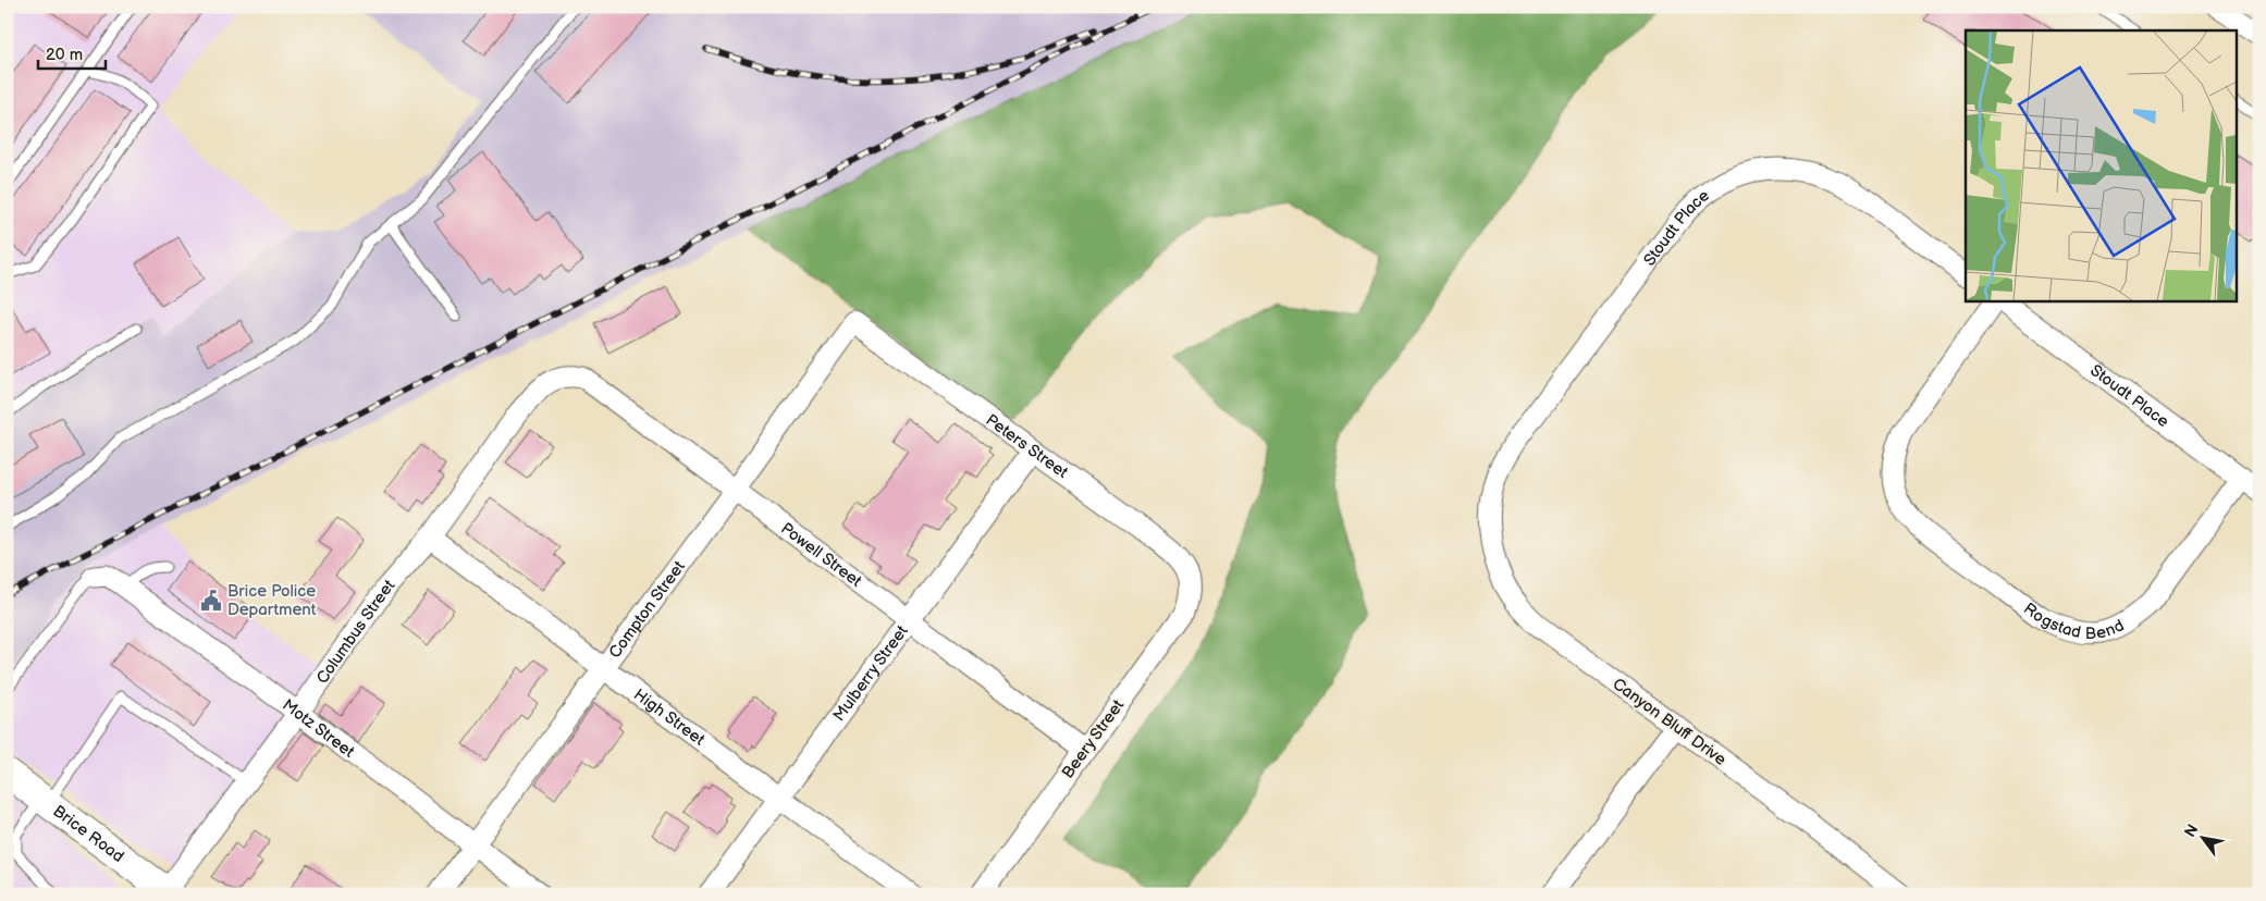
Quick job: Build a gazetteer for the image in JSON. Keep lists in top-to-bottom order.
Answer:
{
  "streets": {
    "main road": ["Brice Road"],
    "street": [
      "Stoudt Place",
      "Peters Street",
      "Powell Street",
      "Compton Street",
      "Rogstad Bend",
      "Columbus Street",
      "Mulberry Street",
      "High Street",
      "Canyon Bluff Drive",
      "Motz Street",
      "Beery Street"
    ]
  },
  "crossings": [
    ["Stoudt Place", "Rogstad Bend"],
    ["Stoudt Place", "Canyon Bluff Drive"],
    ["Peters Street", "Compton Street"],
    ["Peters Street", "Mulberry Street"],
    ["Peters Street", "Beery Street"],
    ["Powell Street", "Compton Street"],
    ["Powell Street", "Columbus Street"],
    ["Powell Street", "Mulberry Street"],
    ["Powell Street", "Beery Street"],
    ["Compton Street", "High Street"],
    ["Compton Street", "Motz Street"],
    ["Columbus Street", "High Street"],
    ["Columbus Street", "Motz Street"],
    ["Columbus Street", "Brice Road"],
    ["Mulberry Street", "High Street"]
  ],
  "places": {
    "public building": ["Brice Police Department"]
  },
  "scale_bar": "20 m",
  "north": "top left"
}
